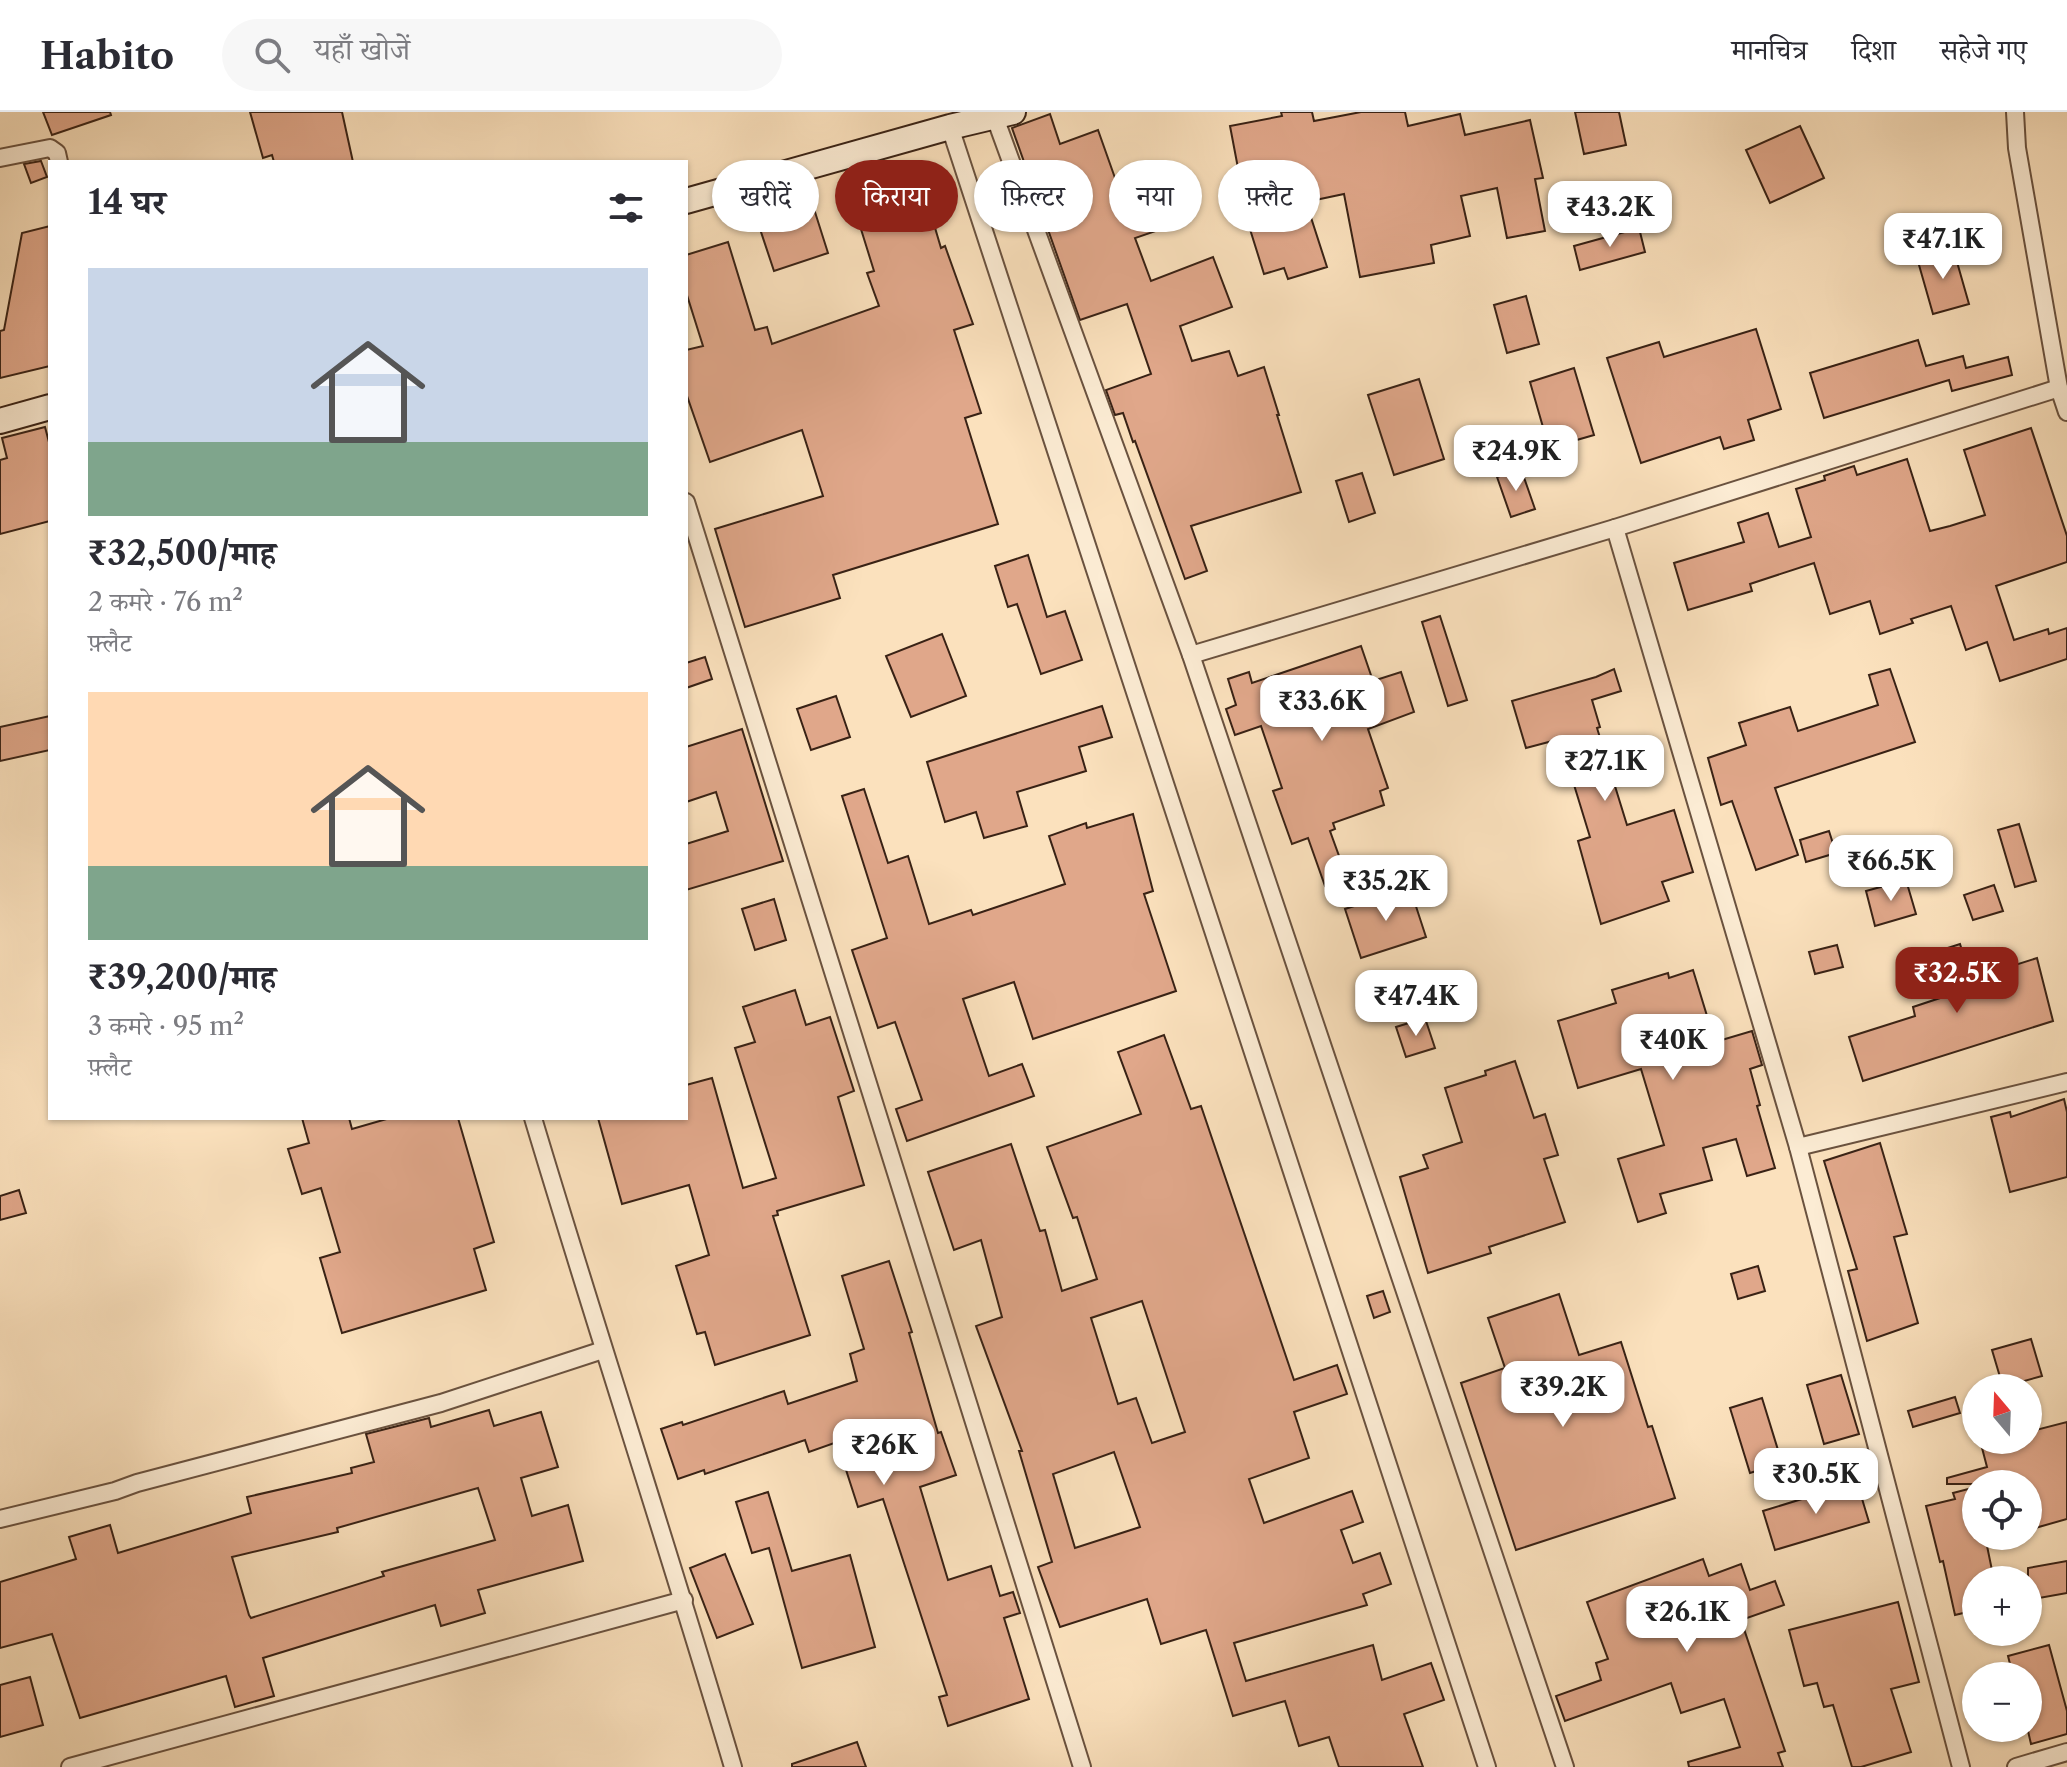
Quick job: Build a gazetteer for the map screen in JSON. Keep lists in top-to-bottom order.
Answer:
{
  "north": "top",
  "page": {
    "header": "Habito",
    "search": "यहाँ खोजें",
    "nav": ["मानचित्र", "दिशा", "सहेजे गए"],
    "chip": [
      "खरीदें",
      "किराया",
      "फ़िल्टर",
      "नया",
      "फ़्लैट"
    ],
    "heading": "14 घर",
    "price": [
      "₹43.2K",
      "₹47.1K",
      "₹24.9K",
      "₹33.6K",
      "₹27.1K",
      "₹66.5K",
      "₹35.2K",
      "₹32.5K",
      "₹47.4K",
      "₹40K",
      "₹39.2K",
      "₹26K",
      "₹30.5K",
      "₹26.1K"
    ],
    "list": [
      {
        "name": "₹32,500/माह",
        "note": "2 कमरे · 76 m² · फ़्लैट"
      },
      {
        "name": "₹39,200/माह",
        "note": "3 कमरे · 95 m² · फ़्लैट"
      }
    ],
    "map_buttons": ["+", "−"]
  }
}
